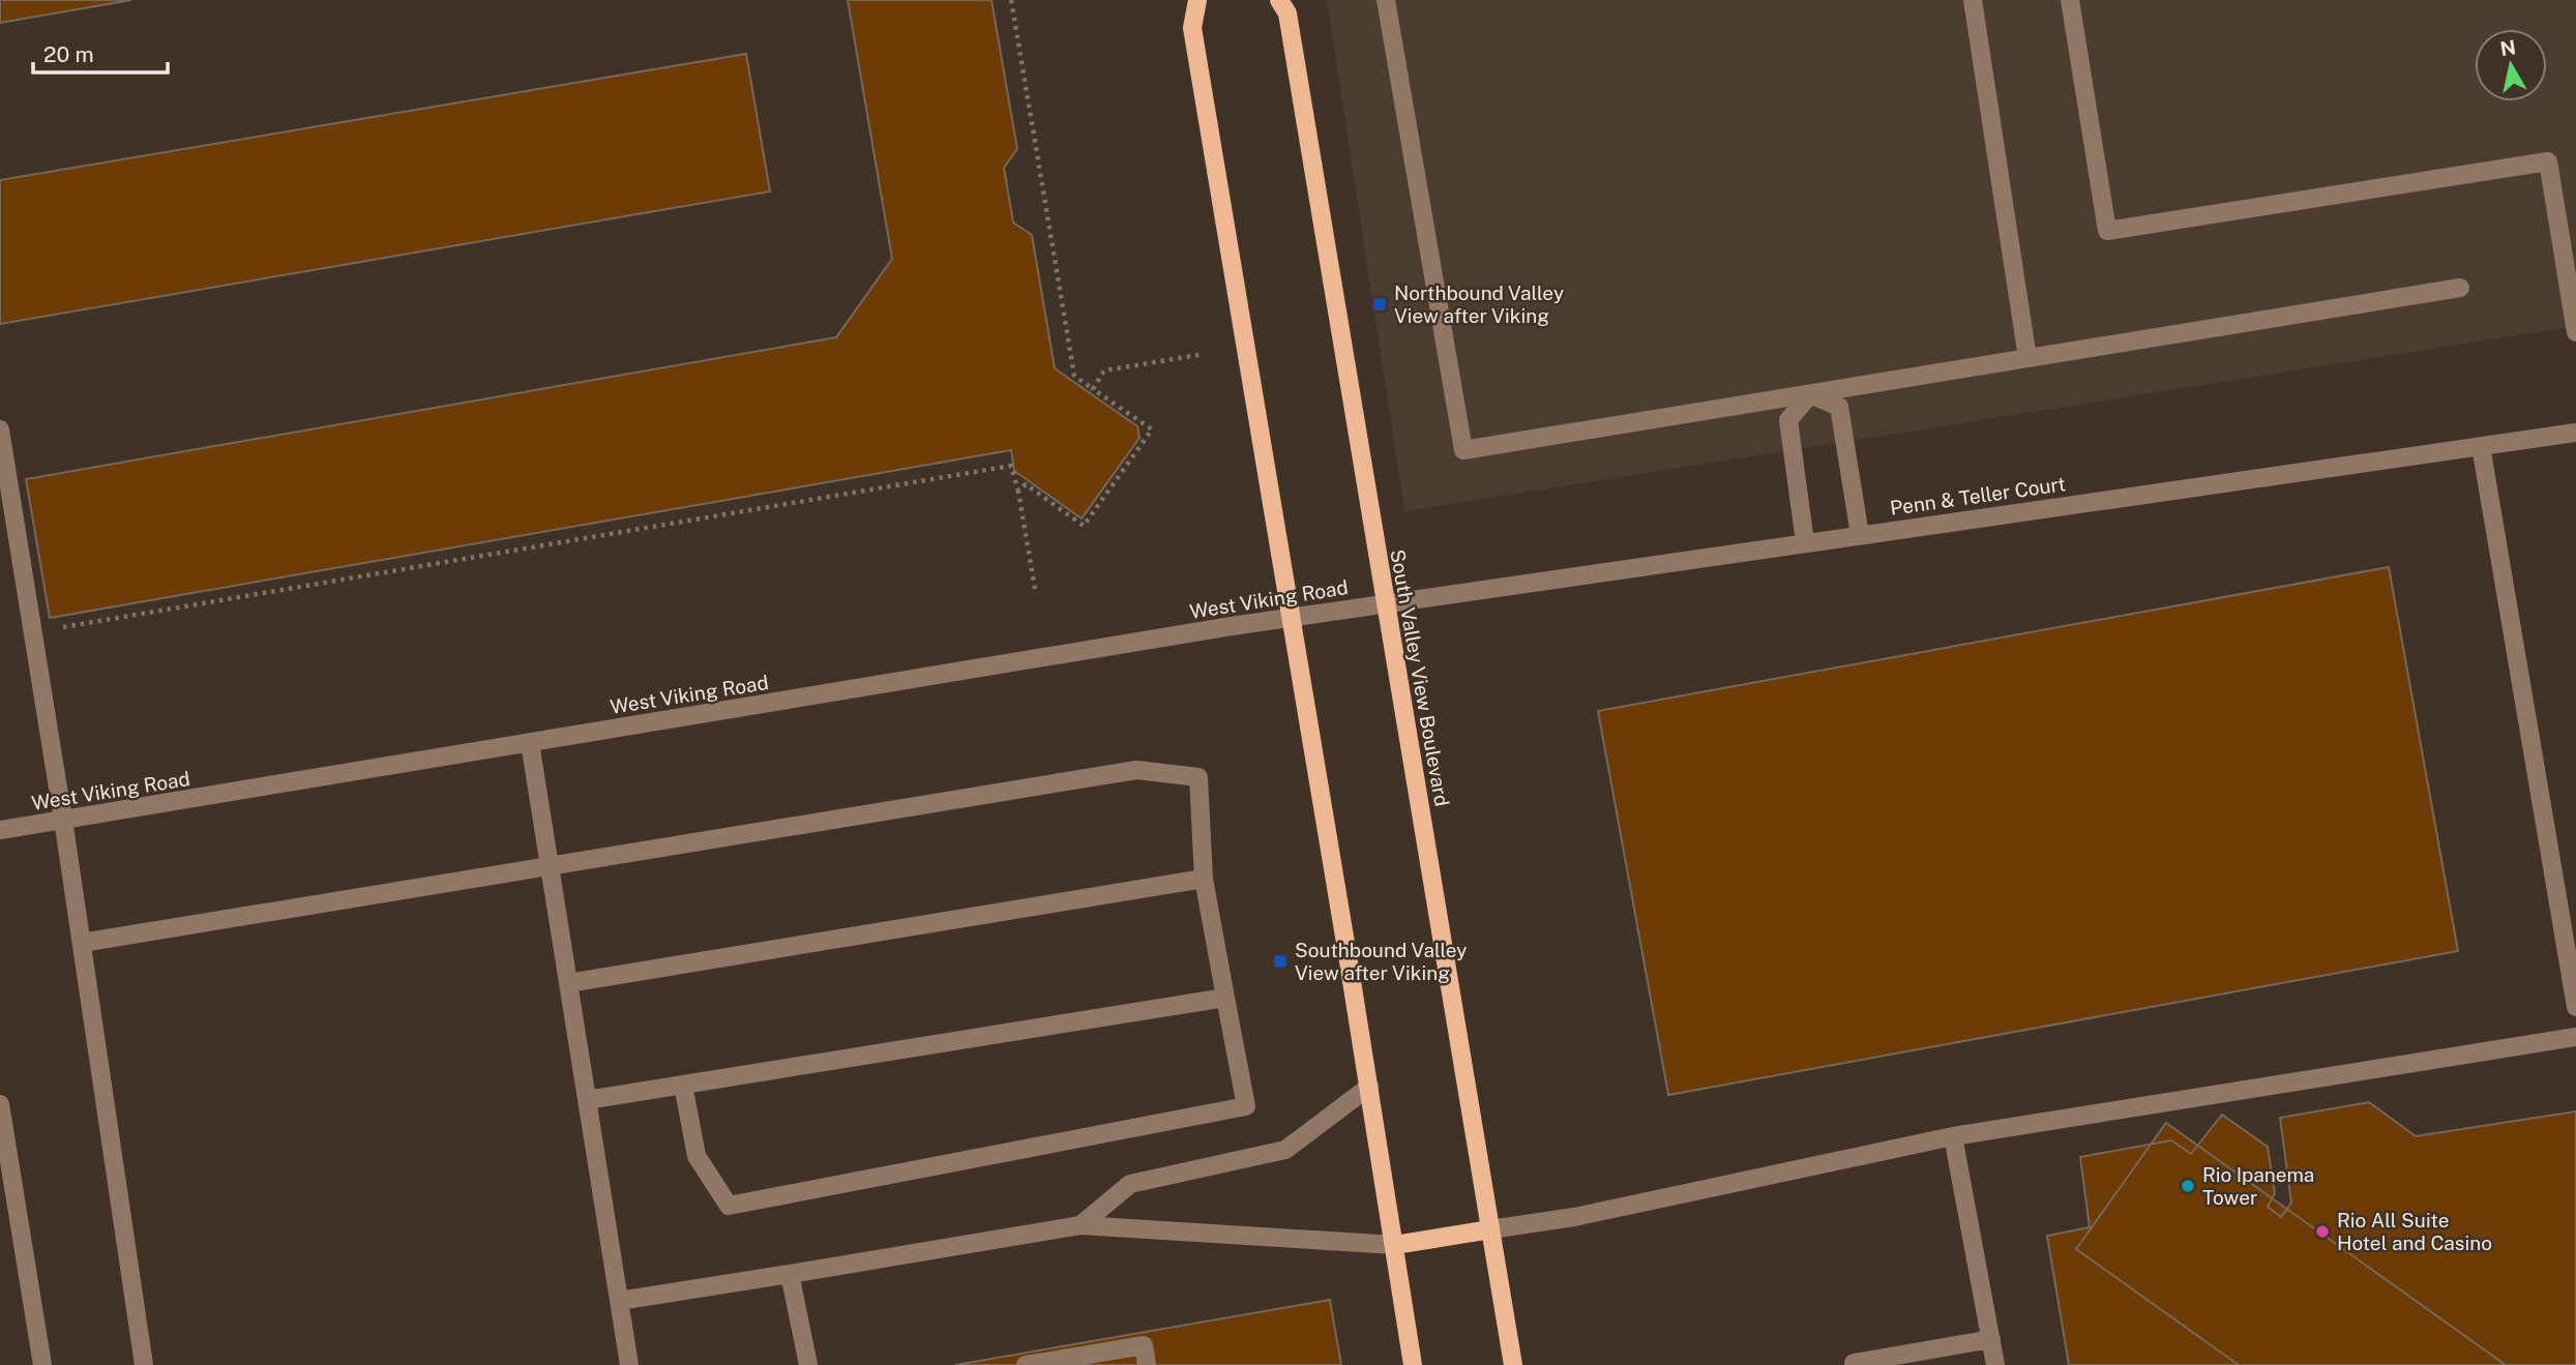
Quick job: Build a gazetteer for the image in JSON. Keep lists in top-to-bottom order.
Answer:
{
  "streets": {
    "main road": ["South Valley View Boulevard"],
    "street": ["Penn & Teller Court", "West Viking Road"]
  },
  "crossings": [
    ["Penn & Teller Court", "West Viking Road"],
    ["Penn & Teller Court", "South Valley View Boulevard"],
    ["West Viking Road", "South Valley View Boulevard"]
  ],
  "places": {
    "transit": ["Northbound Valley View after Viking", "Southbound Valley View after Viking"],
    "other": ["Rio Ipanema Tower", "Rio All Suite Hotel and Casino"]
  },
  "scale_bar": "20 m",
  "north": "top"
}
